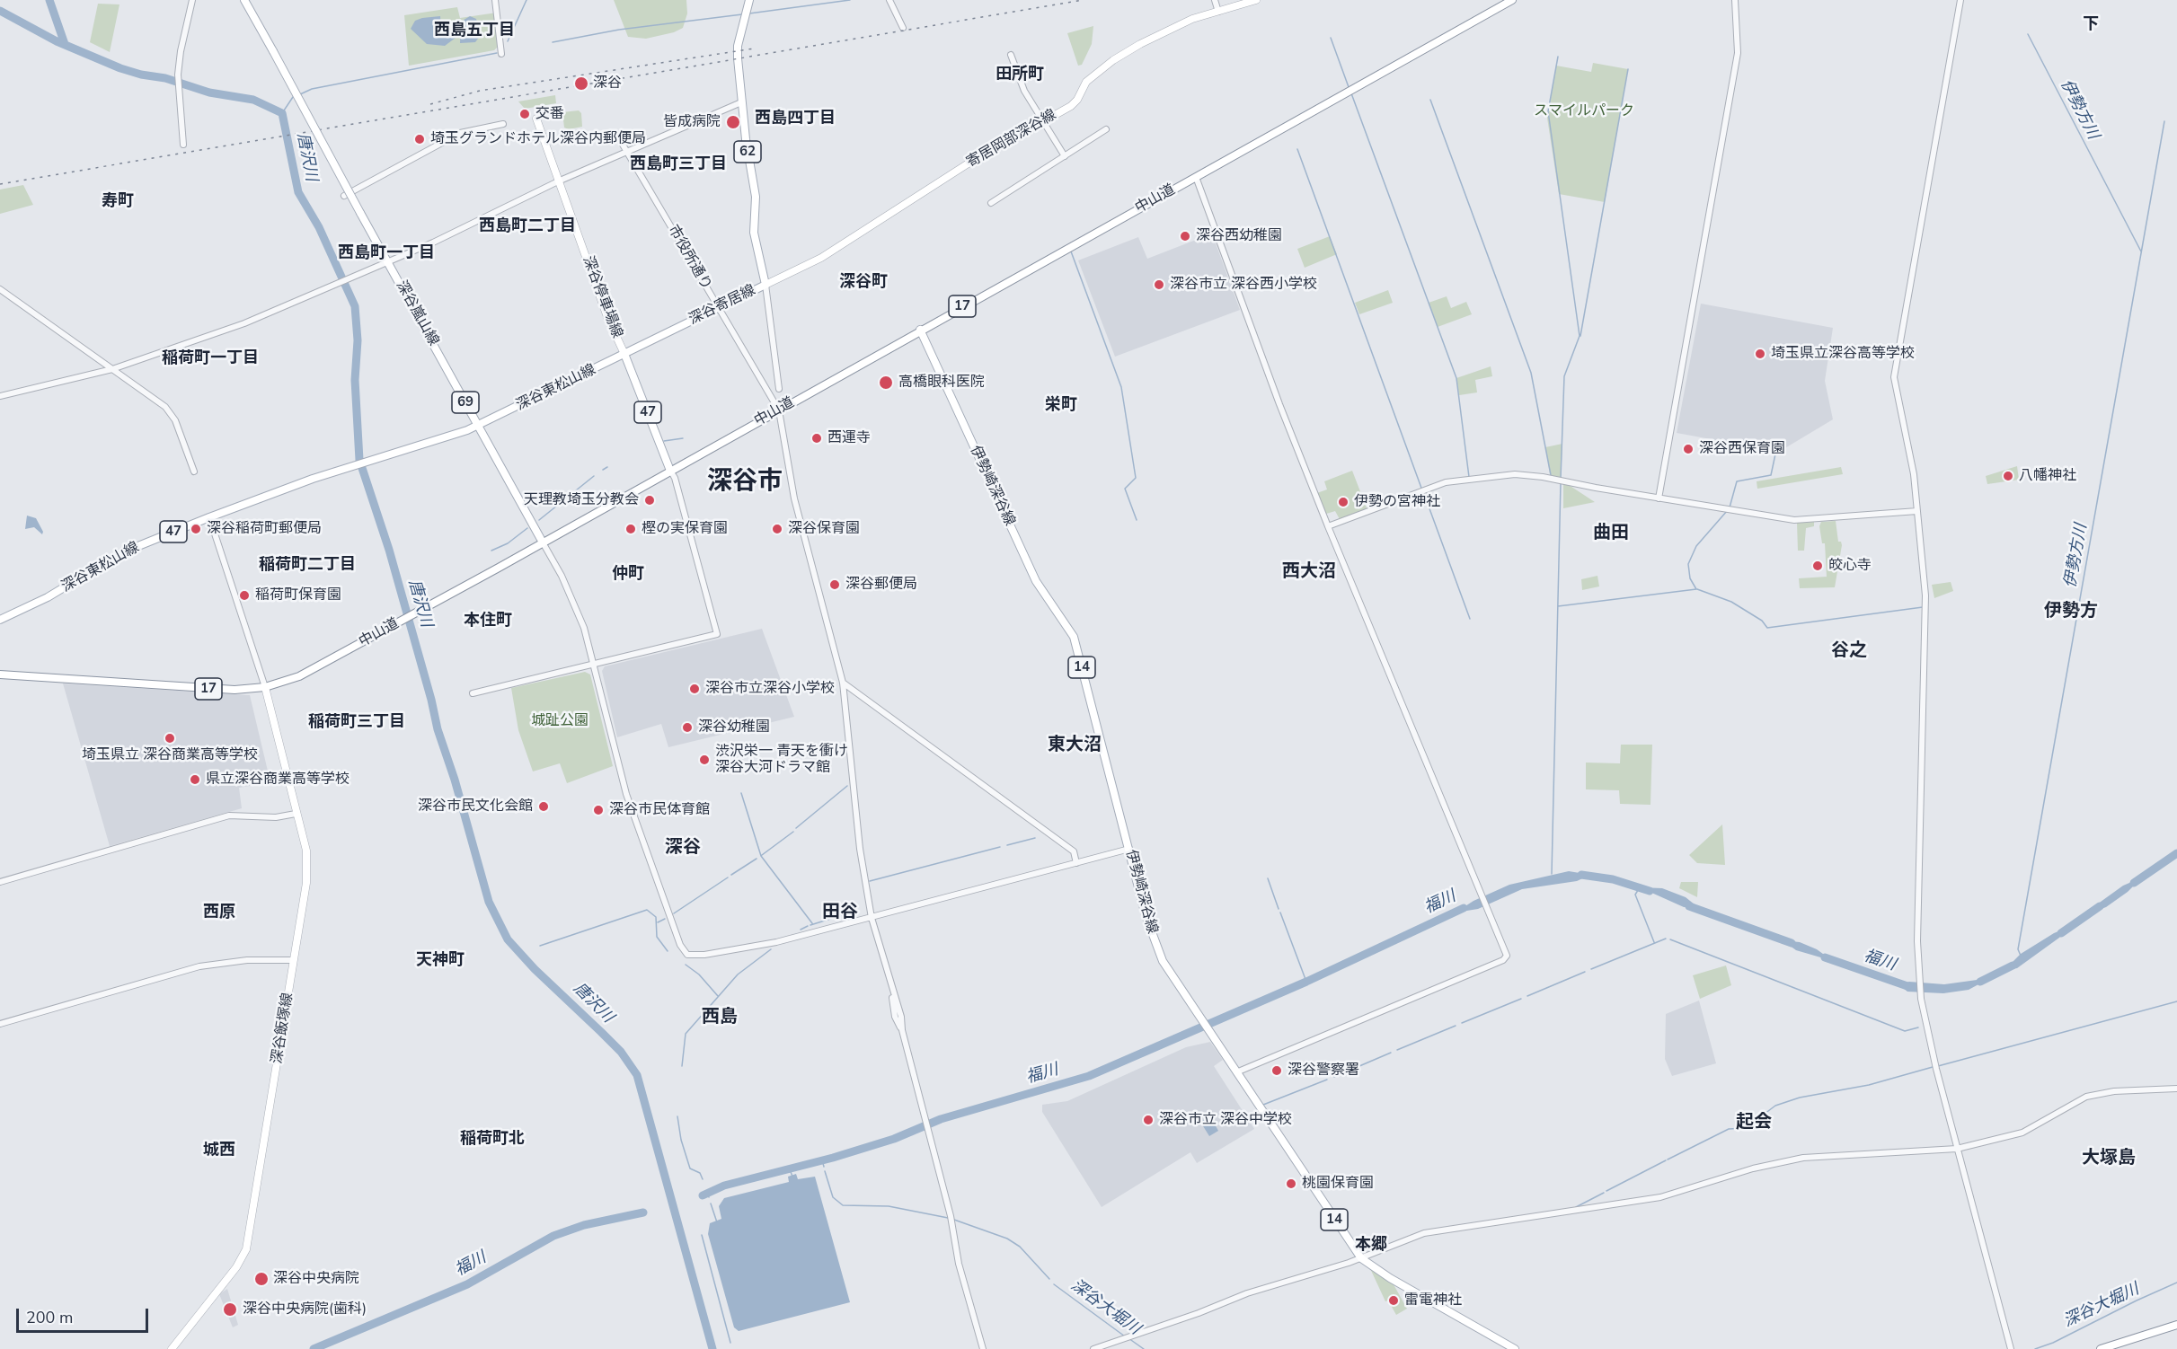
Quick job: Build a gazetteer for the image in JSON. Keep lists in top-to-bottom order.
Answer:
{
  "streets": {
    "main road": [
      "寄居岡部深谷線",
      "62",
      "中山道",
      "深谷停車場線",
      "深谷寄居線",
      "17",
      "深谷嵐山線",
      "深谷東松山線",
      "69",
      "47",
      "伊勢崎深谷線",
      "14",
      "深谷飯塚線"
    ],
    "street": ["市役所通り"]
  },
  "crossings": [
    ["寄居岡部深谷線", "深谷寄居線"],
    ["中山道", "市役所通り"],
    ["中山道", "深谷嵐山線"],
    ["中山道", "47"],
    ["中山道", "伊勢崎深谷線"],
    ["中山道", "深谷飯塚線"],
    ["市役所通り", "深谷寄居線"],
    ["深谷停車場線", "深谷寄居線"],
    ["深谷停車場線", "深谷東松山線"],
    ["深谷停車場線", "47"],
    ["深谷寄居線", "深谷東松山線"],
    ["深谷寄居線", "47"],
    ["深谷嵐山線", "深谷東松山線"],
    ["深谷東松山線", "47"]
  ],
  "districts": [
    "下",
    "西島五丁目",
    "田所町",
    "西島四丁目",
    "西島町三丁目",
    "寿町",
    "西島町二丁目",
    "西島町一丁目",
    "深谷町",
    "稲荷町一丁目",
    "栄町",
    "深谷市",
    "曲田",
    "稲荷町二丁目",
    "西大沼",
    "仲町",
    "伊勢方",
    "本住町",
    "谷之",
    "稲荷町三丁目",
    "東大沼",
    "深谷",
    "田谷",
    "西原",
    "天神町",
    "西島",
    "起会",
    "稲荷町北",
    "城西",
    "大塚島",
    "本郷"
  ],
  "water": [
    "伊勢方川",
    "唐沢川",
    "福川",
    "深谷大堀川"
  ],
  "parks": ["スマイルパーク", "城趾公園"],
  "places": [
    "深谷",
    "交番",
    "皆成病院",
    "埼玉グランドホテル深谷内郵便局",
    "深谷西幼稚園",
    "深谷市立 深谷西小学校",
    "埼玉県立深谷高等学校",
    "高橋眼科医院",
    "西運寺",
    "深谷西保育園",
    "八幡神社",
    "天理教埼玉分教会",
    "伊勢の宮神社",
    "深谷稲荷町郵便局",
    "樫の実保育園",
    "深谷保育園",
    "皎心寺",
    "深谷郵便局",
    "稲荷町保育園",
    "深谷市立深谷小学校",
    "深谷幼稚園",
    "埼玉県立 深谷商業高等学校",
    "渋沢栄一 青天を衝け 深谷大河ドラマ館",
    "県立深谷商業高等学校",
    "深谷市民文化会館",
    "深谷市民体育館",
    "深谷警察署",
    "深谷市立 深谷中学校",
    "桃園保育園",
    "深谷中央病院",
    "雷電神社",
    "深谷中央病院(歯科)"
  ],
  "scale_bar": "200 m"
}
